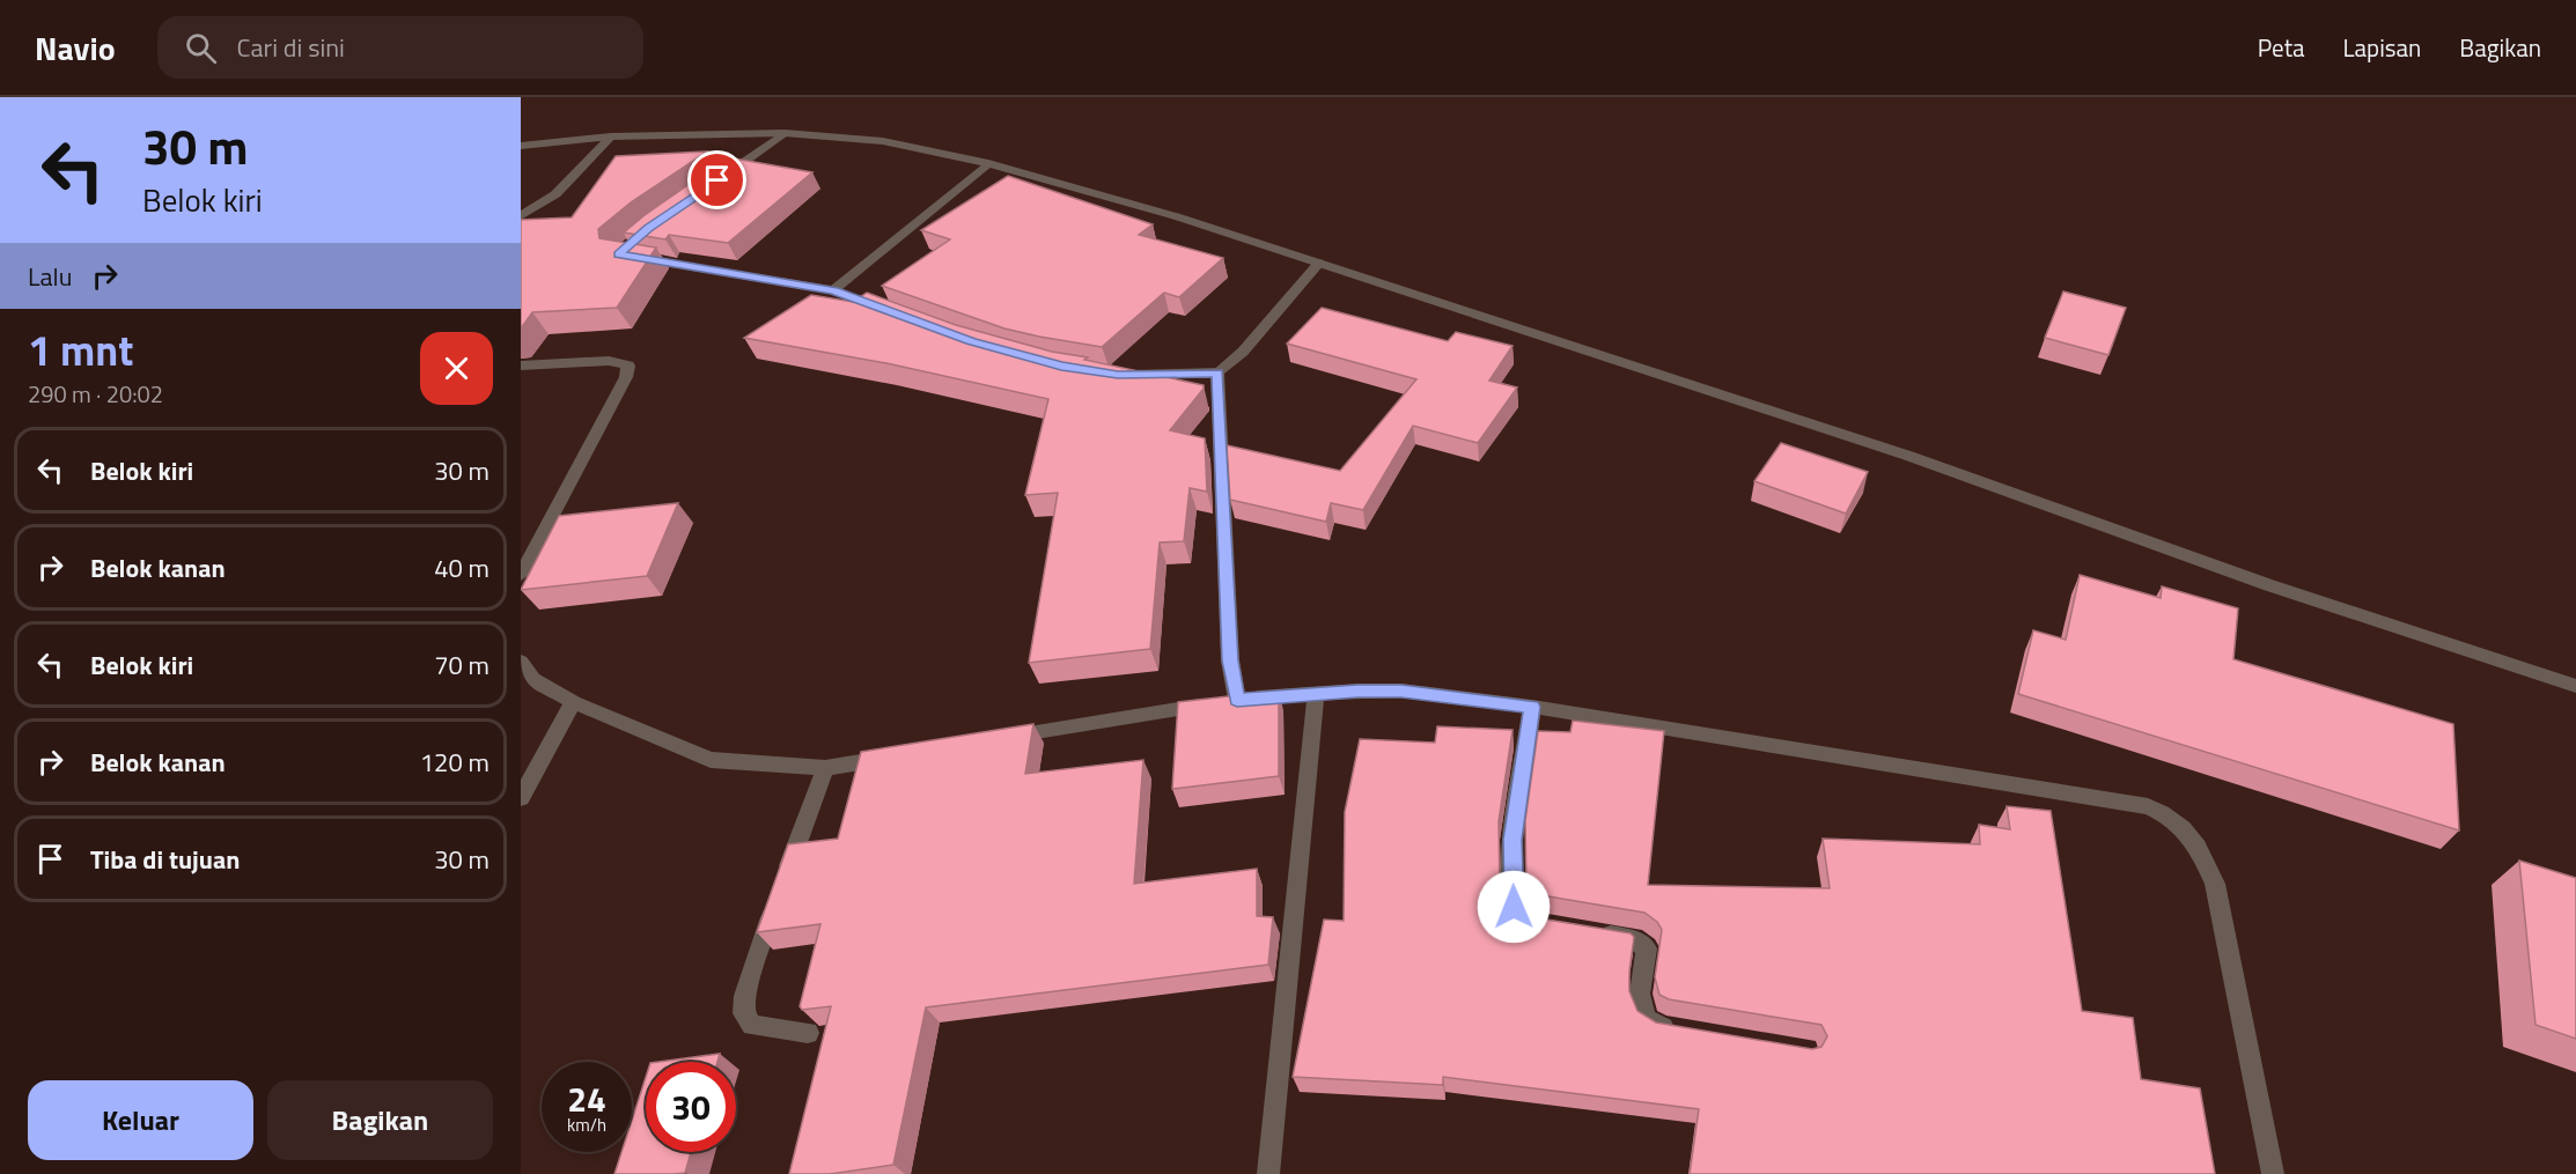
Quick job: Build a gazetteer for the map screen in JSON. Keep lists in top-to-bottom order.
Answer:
{
  "page": {
    "header": "Navio",
    "search": "Cari di sini",
    "nav": ["Peta", "Lapisan", "Bagikan"],
    "turn": ["30 m", "Belok kiri"],
    "then": "Lalu",
    "heading": ["1 mnt", "290 m · 20:02"],
    "list": [
      {
        "name": "Belok kiri",
        "value": "30 m"
      },
      {
        "name": "Belok kanan",
        "value": "40 m"
      },
      {
        "name": "Belok kiri",
        "value": "70 m"
      },
      {
        "name": "Belok kanan",
        "value": "120 m"
      },
      {
        "name": "Tiba di tujuan",
        "value": "30 m"
      }
    ],
    "speed": "24 km/h",
    "limit": "30",
    "buttons": ["Keluar", "Bagikan"]
  }
}
